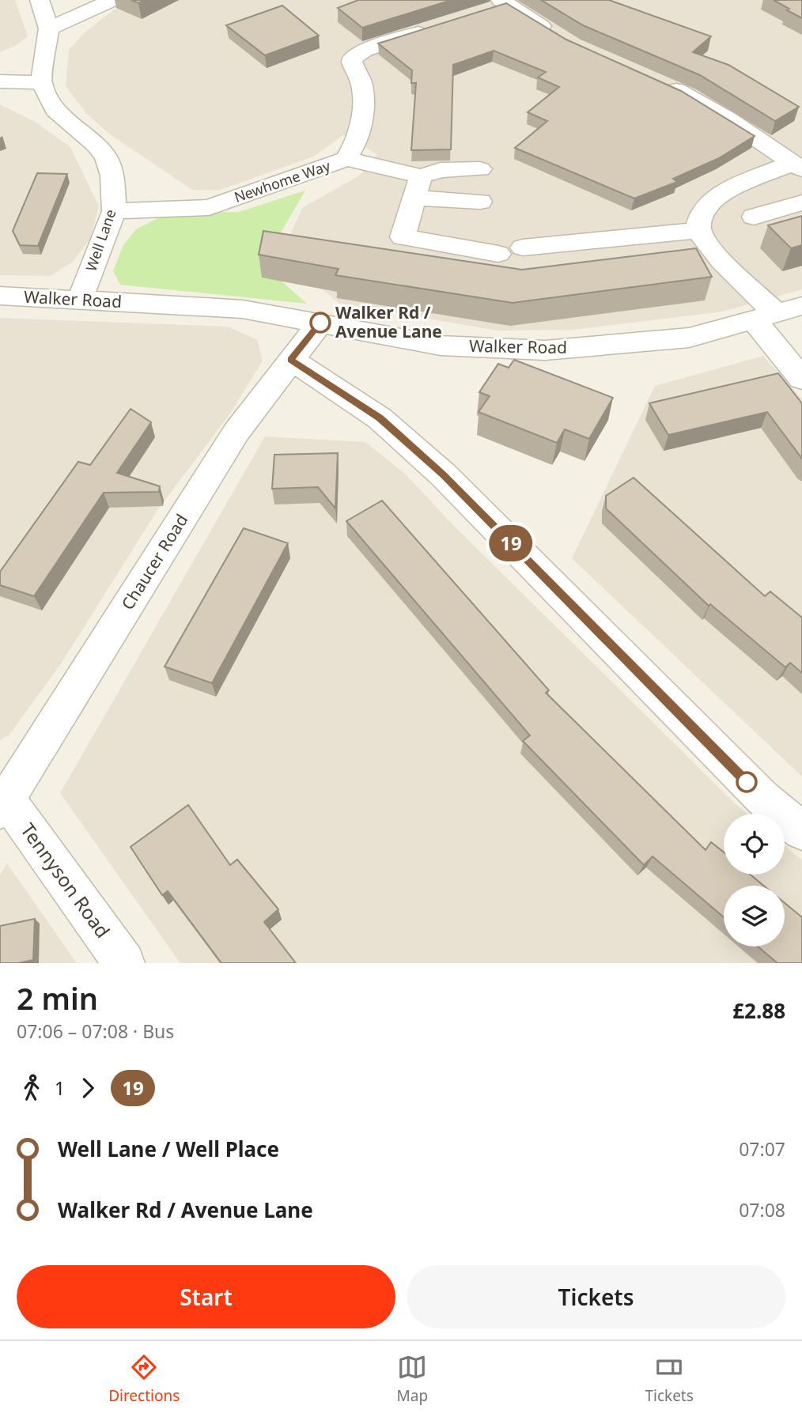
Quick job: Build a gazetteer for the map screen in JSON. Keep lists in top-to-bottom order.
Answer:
{
  "streets": {
    "street": [
      "Newhome Way",
      "Well Lane",
      "Walker Road",
      "Chaucer Road",
      "Tennyson Road"
    ]
  },
  "crossings": [
    ["Newhome Way", "Well Lane"],
    ["Well Lane", "Walker Road"],
    ["Walker Road", "Chaucer Road"],
    ["Chaucer Road", "Tennyson Road"]
  ],
  "places": ["Walker Rd / Avenue Lane"],
  "lines": ["bus line 19"],
  "page": {
    "on_map": "19",
    "heading": ["2 min", "07:06 – 07:08 · Bus", "£2.88"],
    "legs": ["1", "19"],
    "list": [
      {
        "name": "Well Lane / Well Place",
        "value": "07:07"
      },
      {
        "name": "Walker Rd / Avenue Lane",
        "value": "07:08"
      }
    ],
    "buttons": ["Start", "Tickets"],
    "tabs": ["Directions", "Map", "Tickets"]
  }
}
